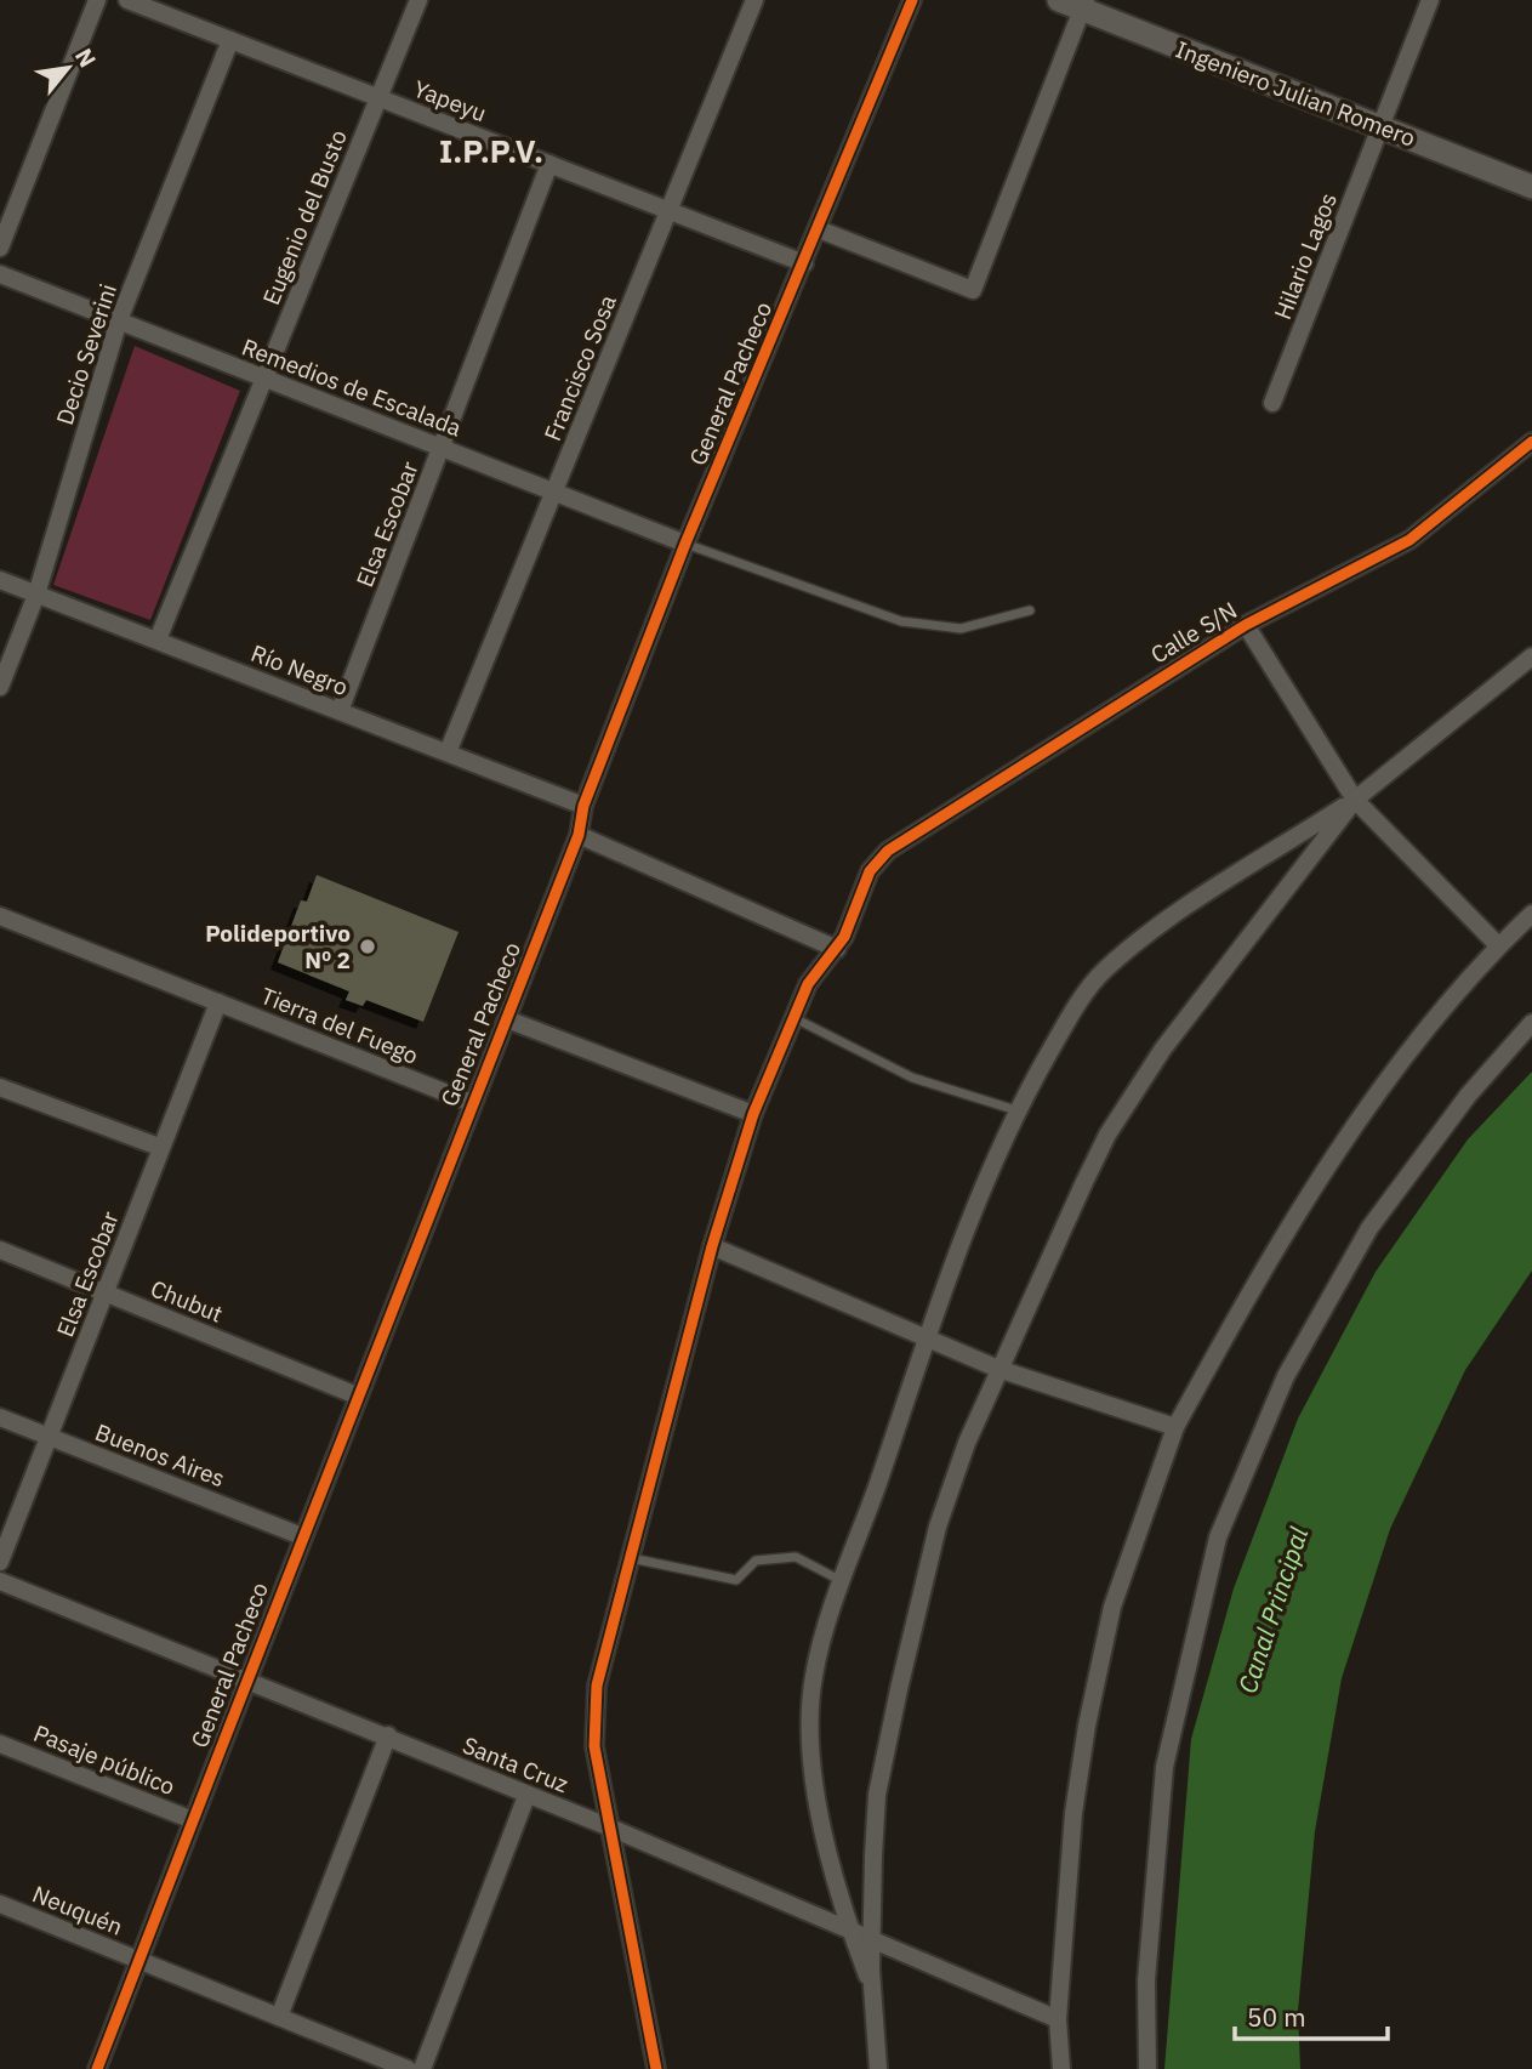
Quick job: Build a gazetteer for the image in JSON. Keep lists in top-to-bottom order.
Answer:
{
  "streets": {
    "street": [
      "Ingeniero Julian Romero",
      "Yapeyu",
      "Eugenio del Busto",
      "Hilario Lagos",
      "Decio Severini",
      "Francisco Sosa",
      "General Pacheco",
      "Remedios de Escalada",
      "Elsa Escobar",
      "Calle S/N",
      "Río Negro",
      "Tierra del Fuego",
      "Chubut",
      "Buenos Aires",
      "Pasaje público",
      "Santa Cruz",
      "Neuquén"
    ]
  },
  "crossings": [
    ["Ingeniero Julian Romero", "Hilario Lagos"],
    ["Yapeyu", "Eugenio del Busto"],
    ["Yapeyu", "Decio Severini"],
    ["Yapeyu", "Francisco Sosa"],
    ["Yapeyu", "General Pacheco"],
    ["Yapeyu", "Elsa Escobar"],
    ["Eugenio del Busto", "Remedios de Escalada"],
    ["Eugenio del Busto", "Río Negro"],
    ["Decio Severini", "Remedios de Escalada"],
    ["Decio Severini", "Río Negro"],
    ["Francisco Sosa", "Remedios de Escalada"],
    ["Francisco Sosa", "Río Negro"],
    ["General Pacheco", "Remedios de Escalada"],
    ["General Pacheco", "Río Negro"],
    ["General Pacheco", "Tierra del Fuego"],
    ["General Pacheco", "Chubut"],
    ["General Pacheco", "Buenos Aires"],
    ["General Pacheco", "Pasaje público"],
    ["General Pacheco", "Santa Cruz"],
    ["General Pacheco", "Neuquén"],
    ["Remedios de Escalada", "Elsa Escobar"],
    ["Elsa Escobar", "Río Negro"],
    ["Elsa Escobar", "Tierra del Fuego"],
    ["Elsa Escobar", "Chubut"],
    ["Elsa Escobar", "Buenos Aires"]
  ],
  "districts": ["I.P.P.V."],
  "water": ["Canal Principal"],
  "places": ["Polideportivo Nº 2"],
  "scale_bar": "50 m",
  "north": "top right"
}
